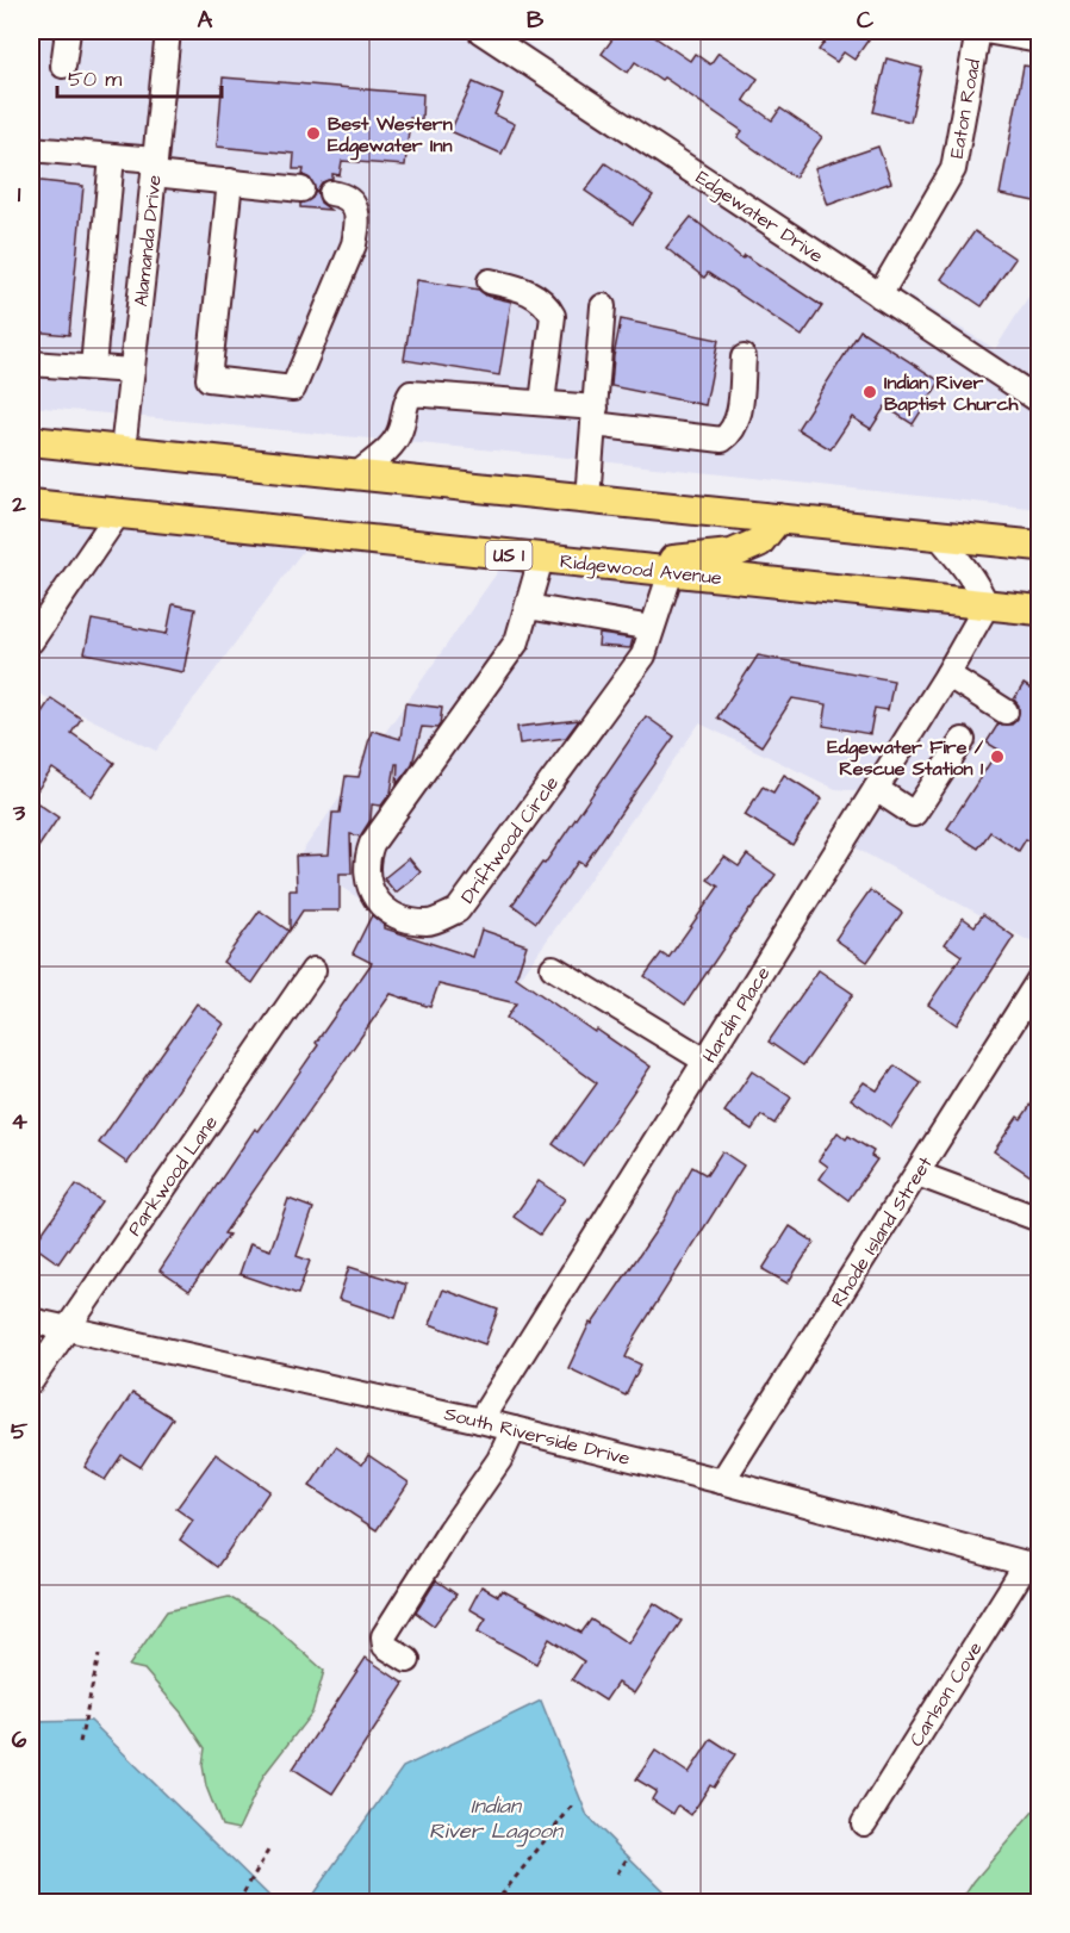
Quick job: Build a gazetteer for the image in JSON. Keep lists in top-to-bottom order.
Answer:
{
  "streets": {
    "main road": ["US 1", "Ridgewood Avenue"],
    "street": [
      "Eaton Road",
      "Edgewater Drive",
      "Alamanda Drive",
      "Driftwood Circle",
      "Hardin Place",
      "Parkwood Lane",
      "Rhode Island Street",
      "South Riverside Drive",
      "Carlson Cove"
    ]
  },
  "crossings": [
    ["Eaton Road", "Edgewater Drive"],
    ["Ridgewood Avenue", "Driftwood Circle"],
    ["Ridgewood Avenue", "Hardin Place"],
    ["Hardin Place", "South Riverside Drive"],
    ["Parkwood Lane", "South Riverside Drive"],
    ["Rhode Island Street", "South Riverside Drive"],
    ["South Riverside Drive", "Carlson Cove"]
  ],
  "water": ["Indian River Lagoon"],
  "places": ["Best Western Edgewater Inn", "Indian River Baptist Church", "Edgewater Fire / Rescue Station 1"],
  "scale_bar": "50 m",
  "grid": {
    "columns": ["A", "B", "C"],
    "rows": [
      "1",
      "2",
      "3",
      "4",
      "5",
      "6"
    ]
  }
}
